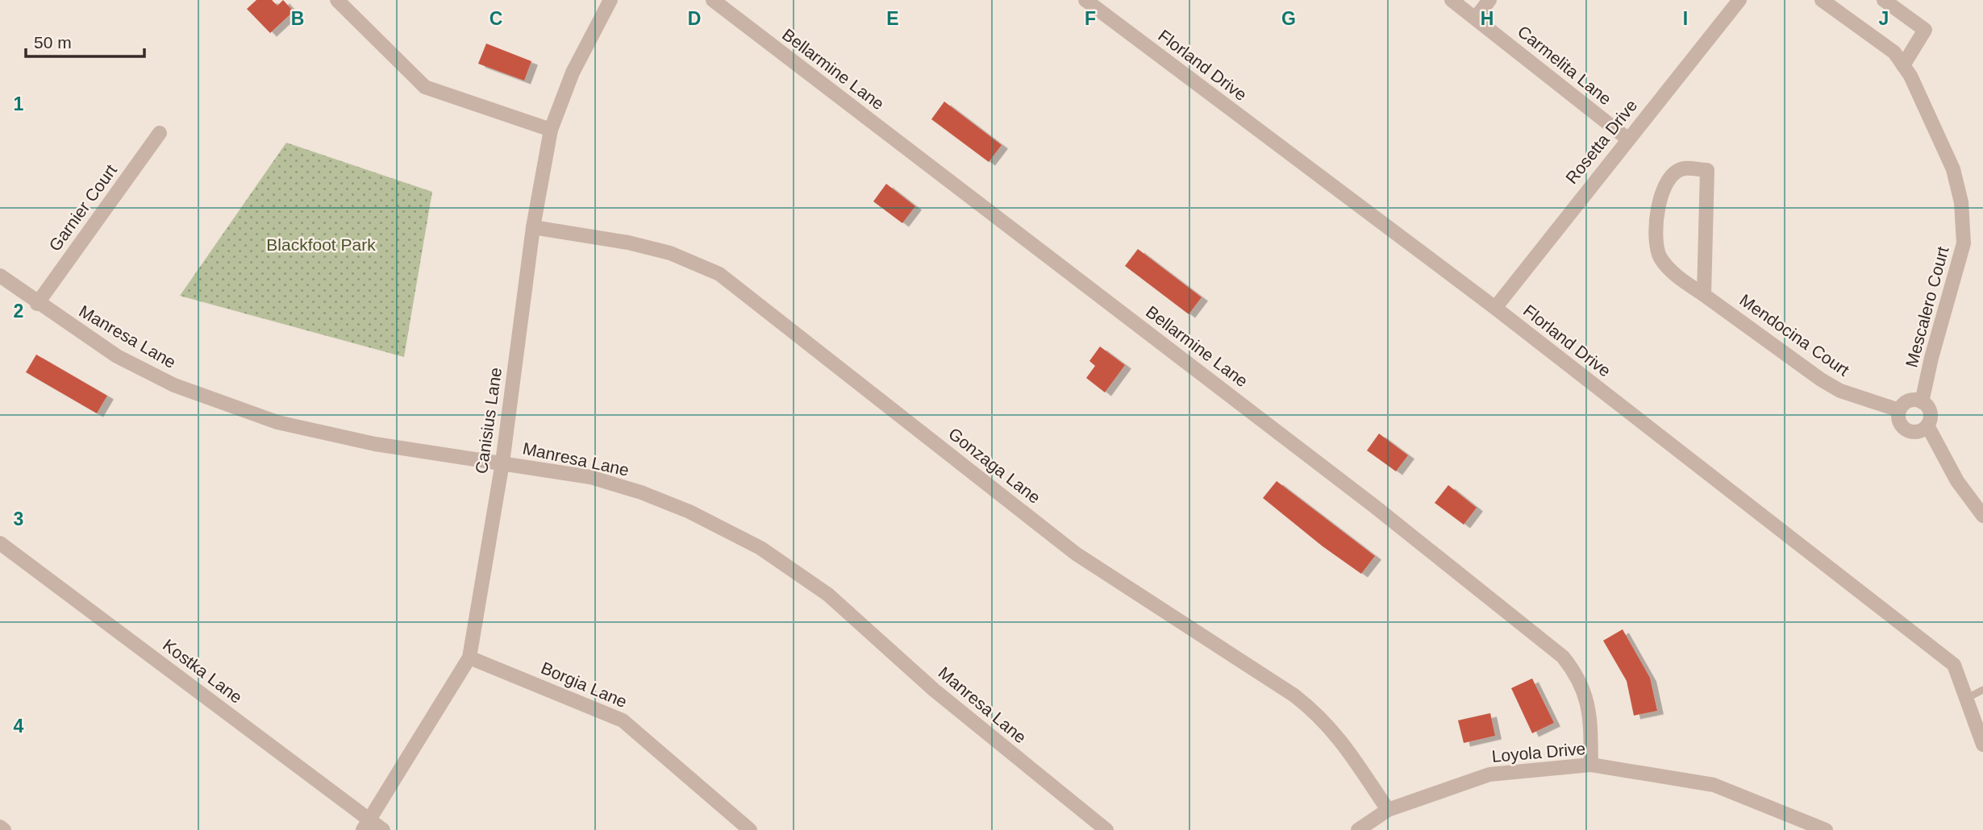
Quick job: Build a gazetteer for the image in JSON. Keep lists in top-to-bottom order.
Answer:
{
  "streets": {
    "street": [
      "Florland Drive",
      "Carmelita Lane",
      "Bellarmine Lane",
      "Rosetta Drive",
      "Garnier Court",
      "Mescalero Court",
      "Mendocina Court",
      "Manresa Lane",
      "Canisius Lane",
      "Gonzaga Lane",
      "Kostka Lane",
      "Borgia Lane",
      "Loyola Drive"
    ]
  },
  "crossings": [
    ["Florland Drive", "Rosetta Drive"],
    ["Carmelita Lane", "Rosetta Drive"],
    ["Bellarmine Lane", "Loyola Drive"],
    ["Garnier Court", "Manresa Lane"],
    ["Mescalero Court", "Mendocina Court"],
    ["Manresa Lane", "Canisius Lane"],
    ["Canisius Lane", "Gonzaga Lane"],
    ["Canisius Lane", "Kostka Lane"],
    ["Canisius Lane", "Borgia Lane"],
    ["Gonzaga Lane", "Loyola Drive"]
  ],
  "parks": ["Blackfoot Park"],
  "scale_bar": "50 m",
  "grid": {
    "columns": [
      "B",
      "C",
      "D",
      "E",
      "F",
      "G",
      "H",
      "I",
      "J"
    ],
    "rows": [
      "1",
      "2",
      "3",
      "4"
    ]
  }
}
